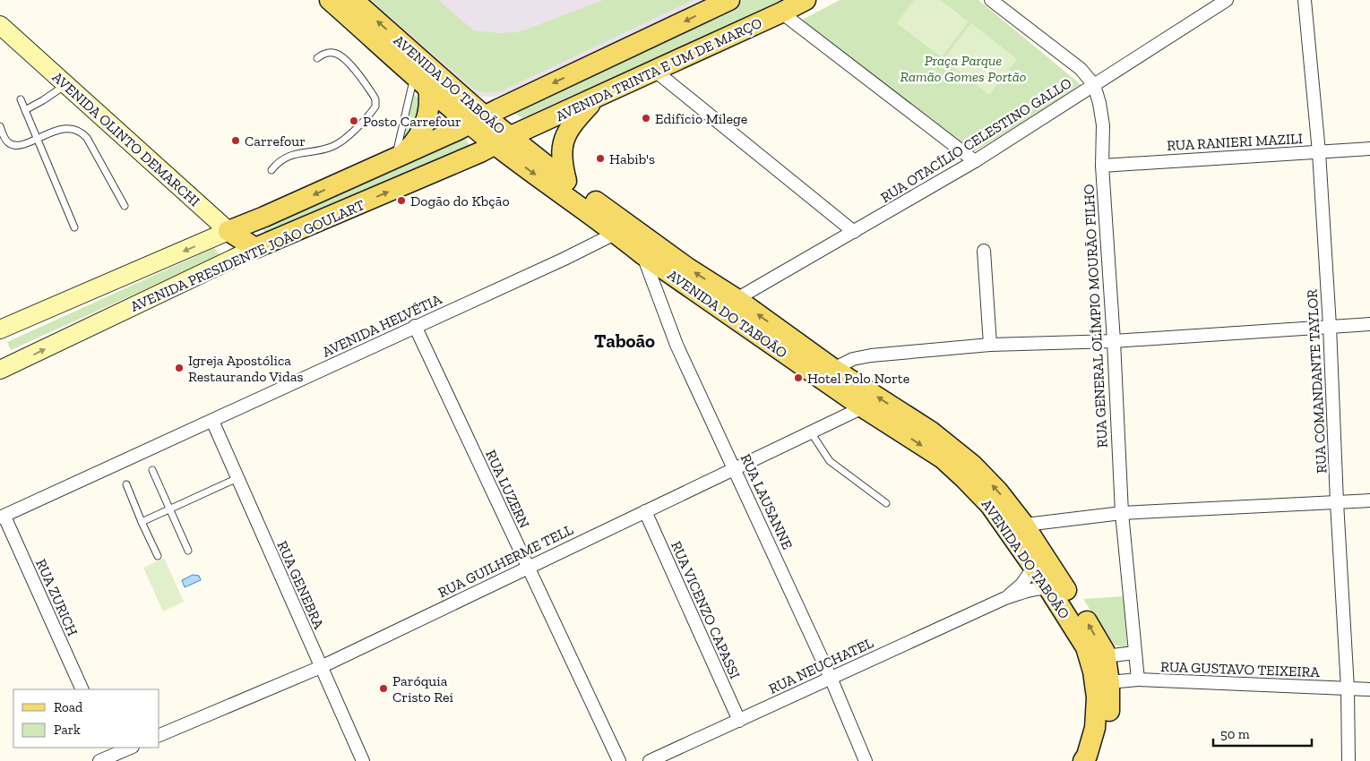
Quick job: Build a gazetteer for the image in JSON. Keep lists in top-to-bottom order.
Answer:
{
  "streets": {
    "main road": [
      "AVENIDA TRINTA E UM DE MARÇO",
      "AVENIDA DO TABOÃO",
      "AVENIDA OLINTO DEMARCHI",
      "AVENIDA PRESIDENTE JOÃO GOULART"
    ],
    "street": [
      "RUA OTACÍLIO CELESTINO GALLO",
      "RUA RANIERI MAZILI",
      "RUA GENERAL OLÍMPIO MOURÃO FILHO",
      "AVENIDA HELVÉTIA",
      "RUA COMANDANTE TAYLOR",
      "RUA LUZERN",
      "RUA LAUSANNE",
      "RUA GUILHERME TELL",
      "RUA GENEBRA",
      "RUA ZURICH",
      "RUA VICENZO CAPASSI",
      "RUA NEUCHATEL",
      "RUA GUSTAVO TEIXEIRA"
    ]
  },
  "crossings": [
    ["AVENIDA TRINTA E UM DE MARÇO", "AVENIDA DO TABOÃO"],
    ["AVENIDA TRINTA E UM DE MARÇO", "AVENIDA PRESIDENTE JOÃO GOULART"],
    ["AVENIDA DO TABOÃO", "RUA OTACÍLIO CELESTINO GALLO"],
    ["AVENIDA DO TABOÃO", "AVENIDA PRESIDENTE JOÃO GOULART"],
    ["AVENIDA DO TABOÃO", "AVENIDA HELVÉTIA"],
    ["AVENIDA DO TABOÃO", "RUA LAUSANNE"],
    ["AVENIDA DO TABOÃO", "RUA GUILHERME TELL"],
    ["AVENIDA DO TABOÃO", "RUA NEUCHATEL"],
    ["AVENIDA DO TABOÃO", "RUA GUSTAVO TEIXEIRA"],
    ["AVENIDA OLINTO DEMARCHI", "AVENIDA PRESIDENTE JOÃO GOULART"],
    ["RUA OTACÍLIO CELESTINO GALLO", "RUA GENERAL OLÍMPIO MOURÃO FILHO"],
    ["RUA RANIERI MAZILI", "RUA GENERAL OLÍMPIO MOURÃO FILHO"],
    ["RUA RANIERI MAZILI", "RUA COMANDANTE TAYLOR"],
    ["RUA GENERAL OLÍMPIO MOURÃO FILHO", "RUA GUSTAVO TEIXEIRA"],
    ["AVENIDA HELVÉTIA", "RUA LUZERN"],
    ["AVENIDA HELVÉTIA", "RUA GENEBRA"],
    ["AVENIDA HELVÉTIA", "RUA ZURICH"],
    ["RUA COMANDANTE TAYLOR", "RUA GUSTAVO TEIXEIRA"],
    ["RUA LUZERN", "RUA GUILHERME TELL"],
    ["RUA LAUSANNE", "RUA GUILHERME TELL"],
    ["RUA LAUSANNE", "RUA NEUCHATEL"],
    ["RUA GUILHERME TELL", "RUA GENEBRA"],
    ["RUA GUILHERME TELL", "RUA VICENZO CAPASSI"],
    ["RUA VICENZO CAPASSI", "RUA NEUCHATEL"]
  ],
  "districts": ["Taboão"],
  "parks": ["Praça Parque Ramão Gomes Portão"],
  "places": [
    "Edifício Milege",
    "Posto Carrefour",
    "Carrefour",
    "Habib's",
    "Dogão do Kbção",
    "Igreja Apostólica Restaurando Vidas",
    "Hotel Polo Norte",
    "Paróquia Cristo Rei"
  ],
  "legend": ["Road", "Park"],
  "scale_bar": "50 m"
}
